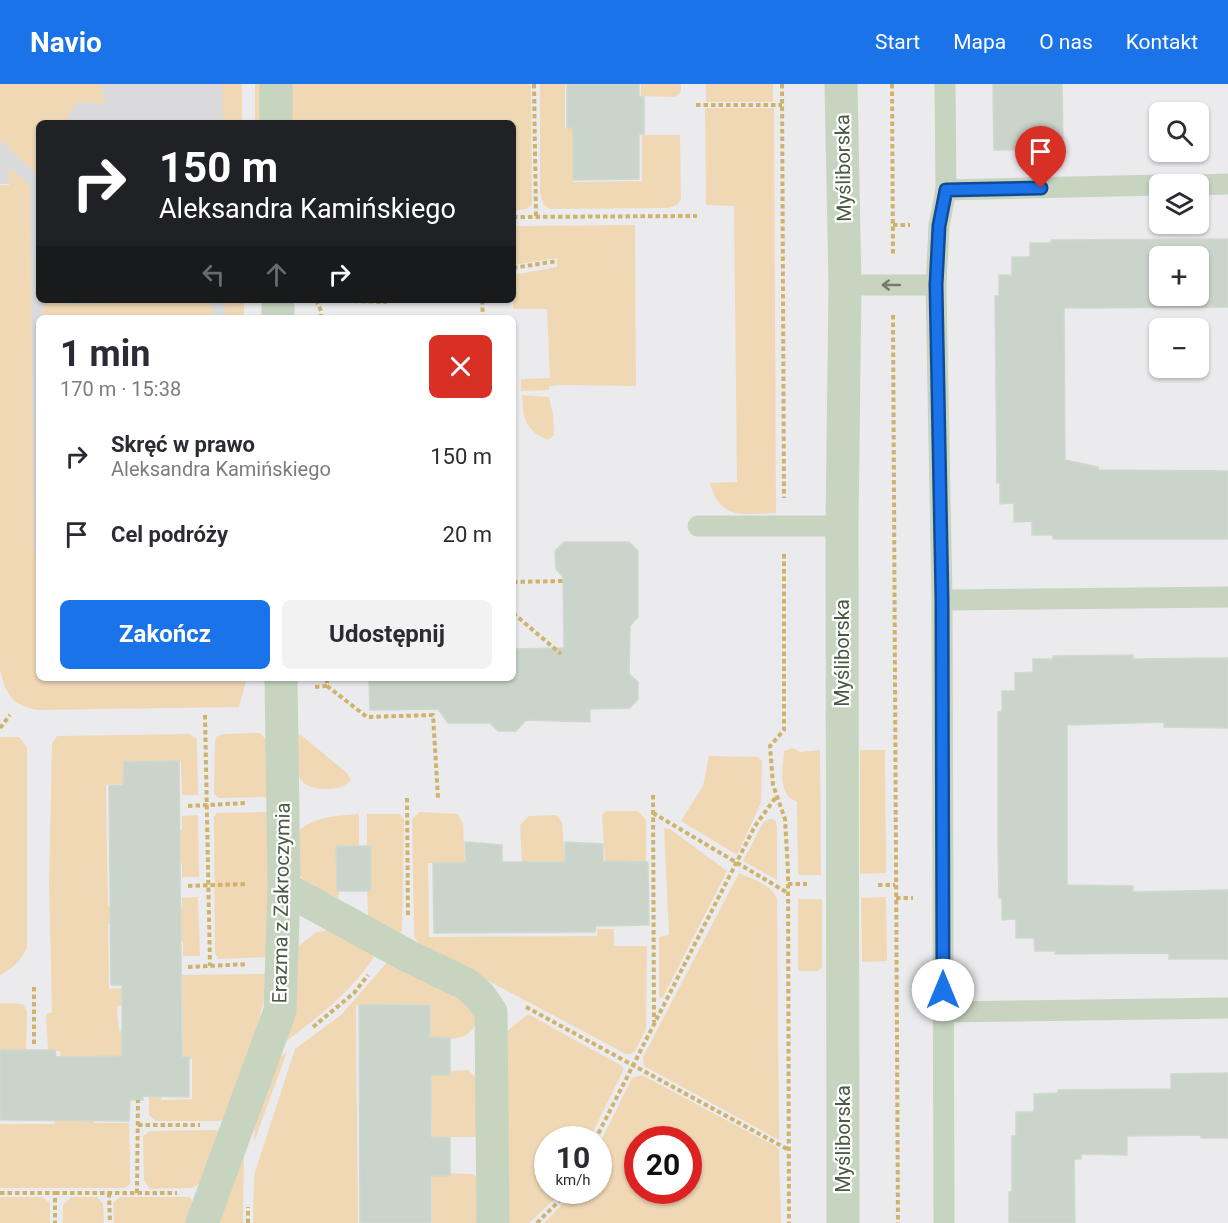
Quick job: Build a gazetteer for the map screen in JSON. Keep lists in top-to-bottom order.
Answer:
{
  "streets": {
    "street": ["Myśliborska", "Erazma z Zakroczymia"]
  },
  "page": {
    "header": "Navio",
    "nav": [
      "Start",
      "Mapa",
      "O nas",
      "Kontakt"
    ],
    "map_buttons": ["+", "−"],
    "turn": ["150 m", "Aleksandra Kamińskiego"],
    "heading": ["1 min", "170 m · 15:38"],
    "list": [
      {
        "name": "Skręć w prawo",
        "note": "Aleksandra Kamińskiego",
        "value": "150 m"
      },
      {
        "name": "Cel podróży",
        "value": "20 m"
      }
    ],
    "buttons": ["Zakończ", "Udostępnij"],
    "speed": "10 km/h",
    "limit": "20"
  }
}
